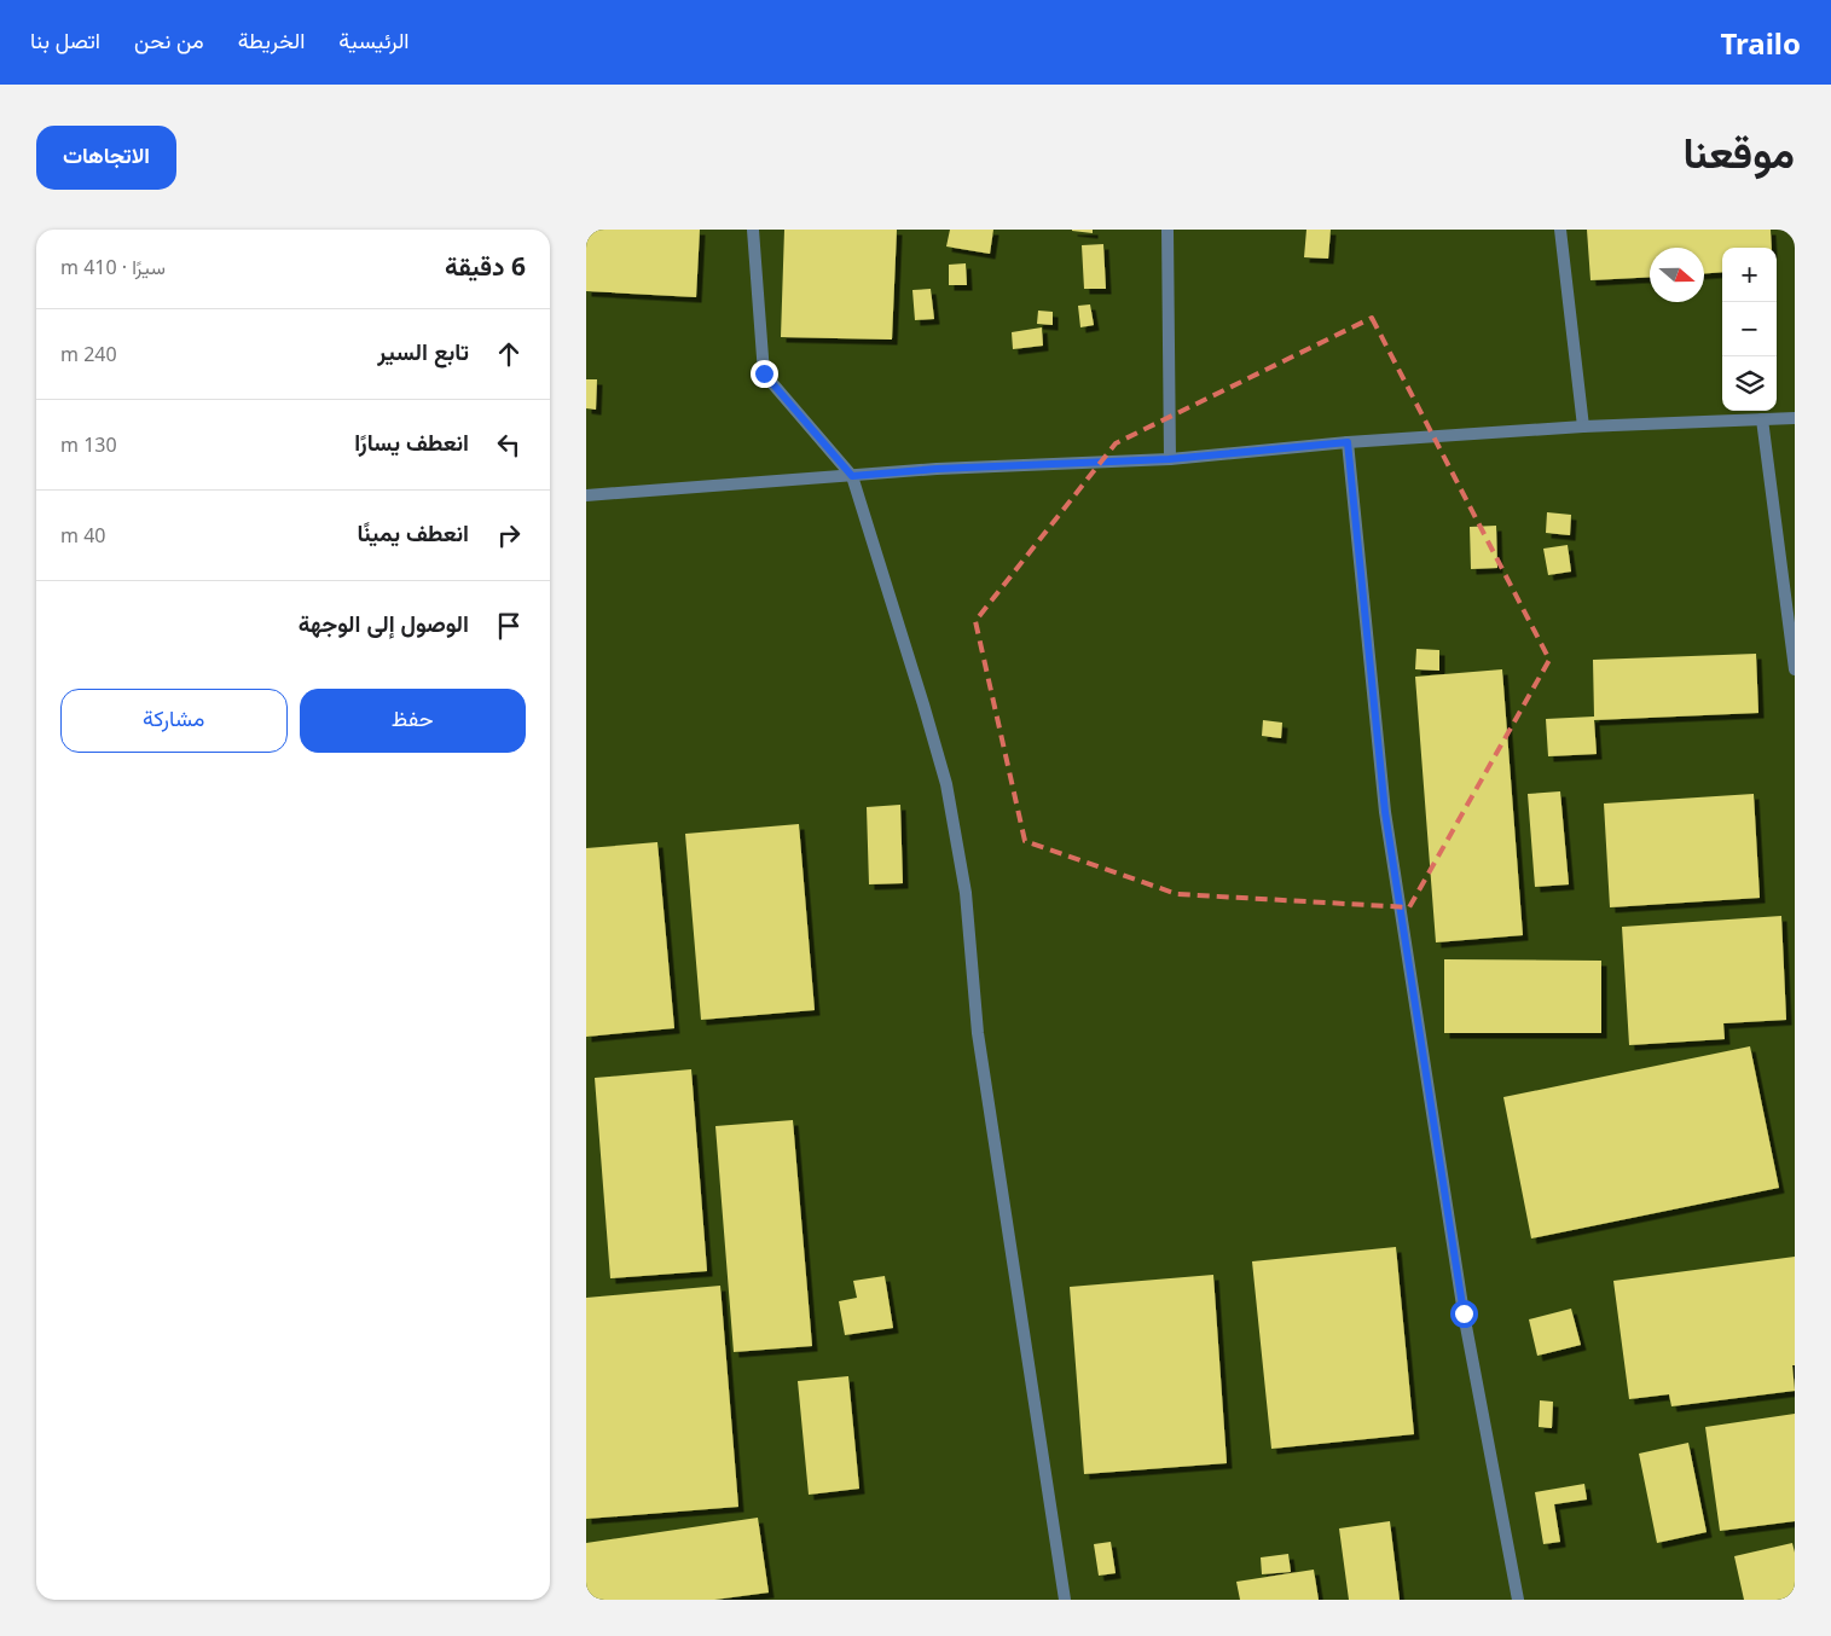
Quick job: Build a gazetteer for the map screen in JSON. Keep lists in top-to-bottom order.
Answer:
{
  "north": "right",
  "page": {
    "header": "Trailo",
    "nav": [
      "الرئيسية",
      "الخريطة",
      "من نحن",
      "اتصل بنا"
    ],
    "title": "موقعنا",
    "buttons": [
      "الاتجاهات",
      ["حفظ", "مشاركة"]
    ],
    "heading": ["6 دقيقة", "سيرًا · 410 m"],
    "map_buttons": ["+", "−"],
    "list": [
      ["تابع السير", "240 m"],
      ["انعطف يسارًا", "130 m"],
      ["انعطف يمينًا", "40 m"],
      "الوصول إلى الوجهة"
    ]
  }
}
